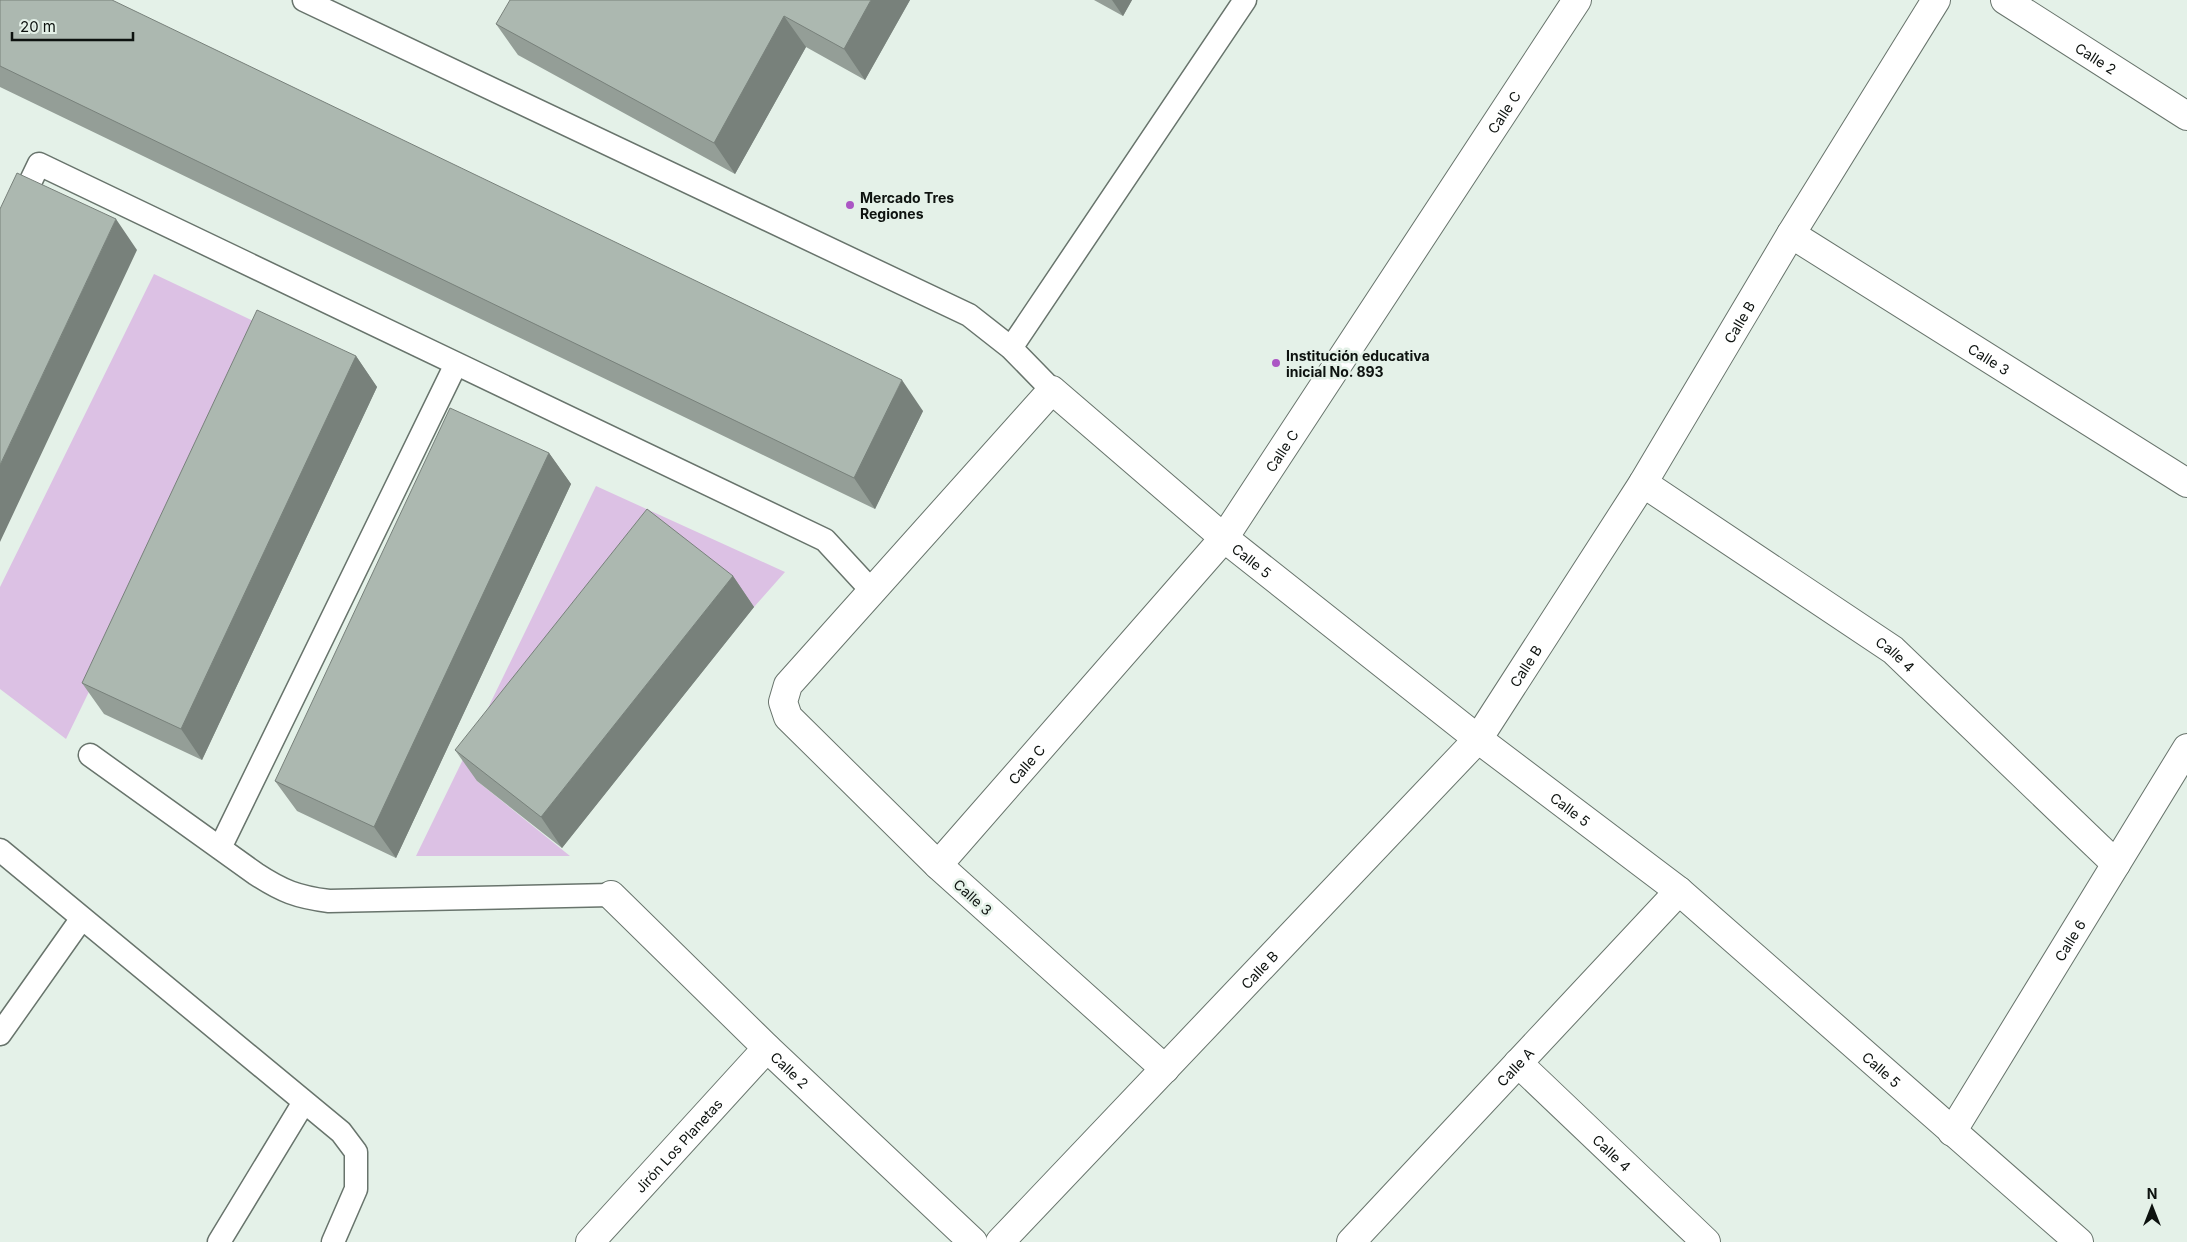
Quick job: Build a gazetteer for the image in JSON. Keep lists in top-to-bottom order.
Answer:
{
  "streets": {
    "street": [
      "Calle 2",
      "Calle C",
      "Calle B",
      "Calle 3",
      "Calle 5",
      "Calle 4",
      "Calle 6",
      "Calle A",
      "Jirón Los Planetas"
    ]
  },
  "crossings": [
    ["Calle 2", "Jirón Los Planetas"],
    ["Calle C", "Calle 3"],
    ["Calle C", "Calle 5"],
    ["Calle B", "Calle 3"],
    ["Calle B", "Calle 5"],
    ["Calle B", "Calle 4"],
    ["Calle 5", "Calle 6"],
    ["Calle 5", "Calle A"],
    ["Calle 4", "Calle 6"],
    ["Calle 4", "Calle A"]
  ],
  "places": ["Mercado Tres Regiones", "Institución educativa inicial No. 893"],
  "scale_bar": "20 m",
  "north": "top"
}
